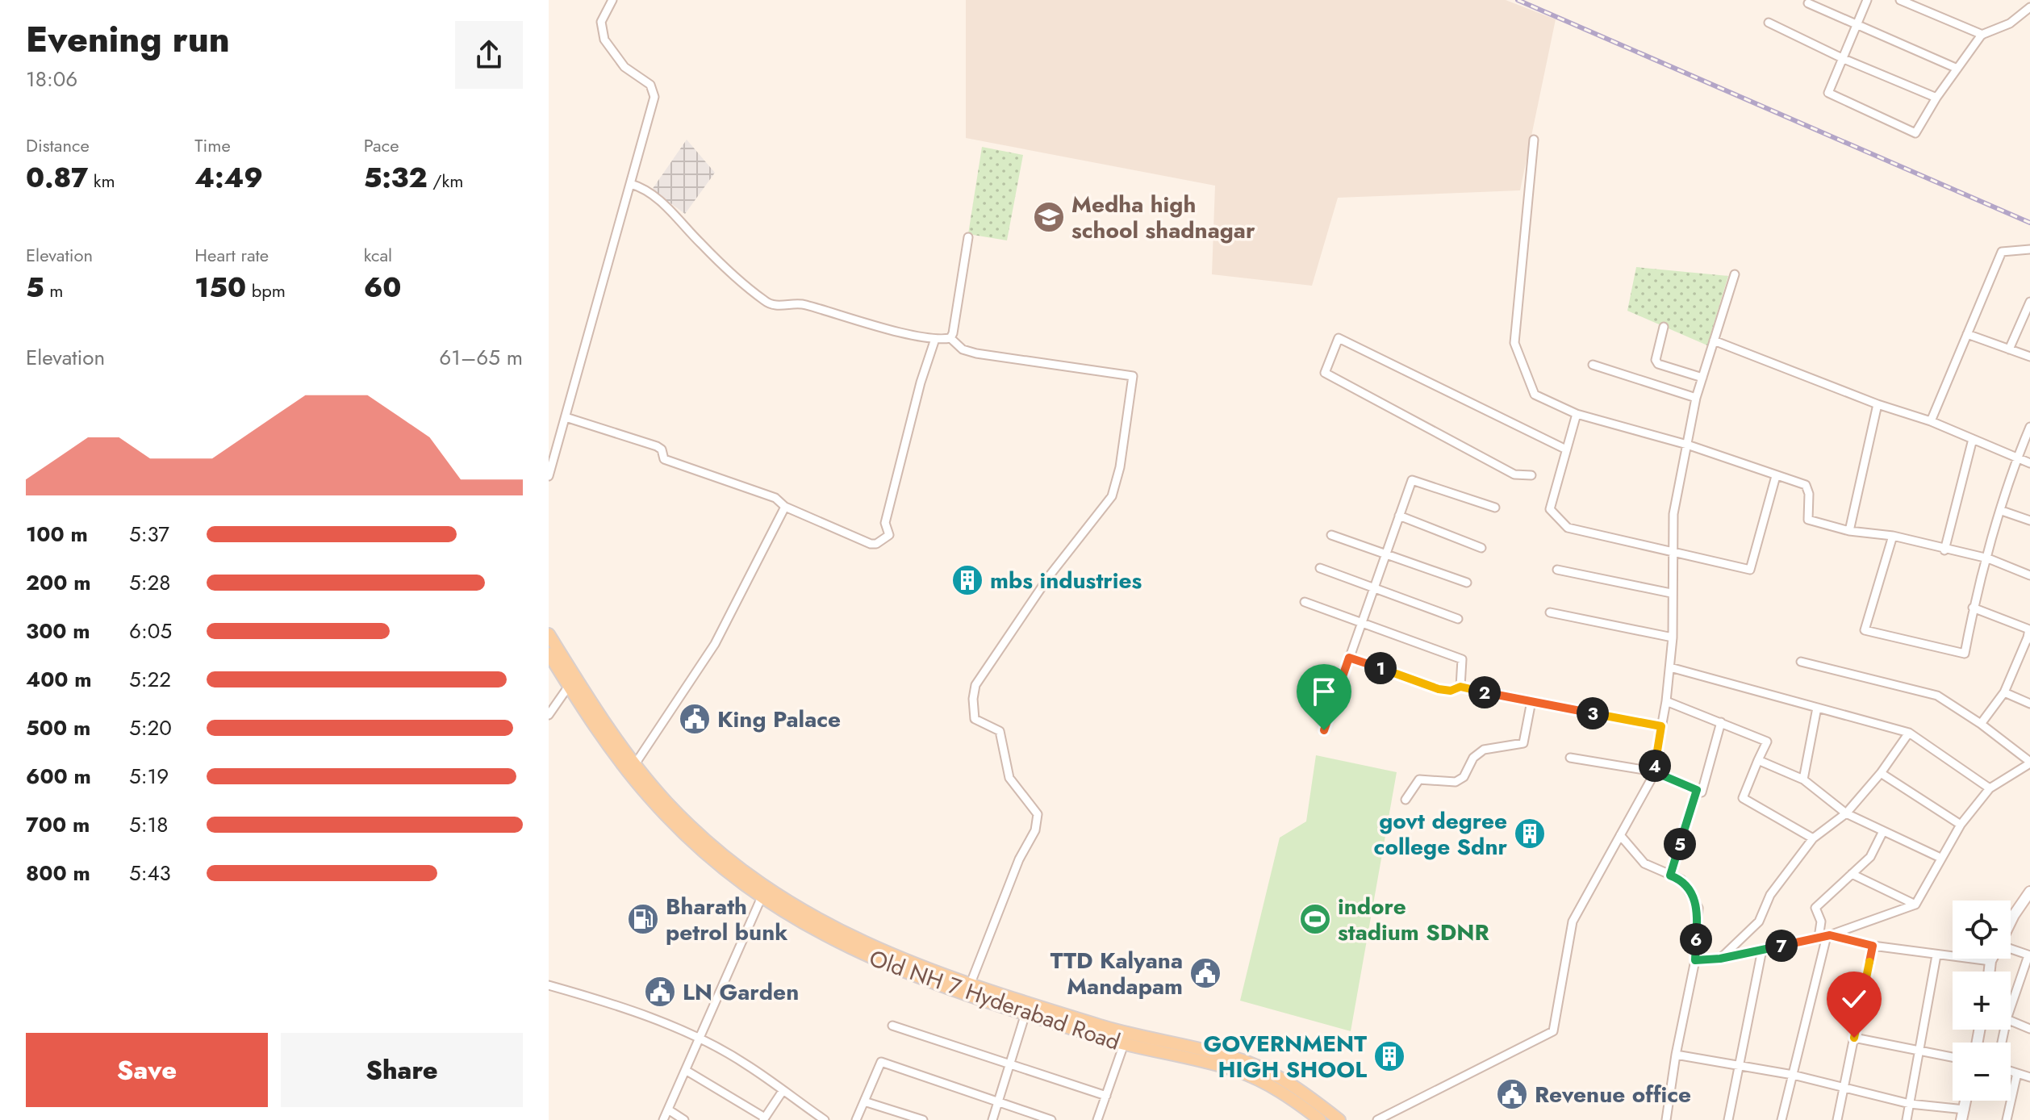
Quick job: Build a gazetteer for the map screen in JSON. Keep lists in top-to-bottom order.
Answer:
{
  "streets": {
    "main road": ["Old NH 7 Hyderabad Road"]
  },
  "places": {
    "school or university": ["Medha high school shadnagar"],
    "building": ["mbs industries", "govt degree college Sdnr", "GOVERNMENT HIGH SHOOL"],
    "public building": [
      "King Palace",
      "TTD Kalyana Mandapam",
      "LN Garden",
      "Revenue office"
    ],
    "fuel station": ["Bharath petrol bunk"],
    "sports": ["indore stadium SDNR"]
  },
  "page": {
    "heading": ["Evening run", "18:06"],
    "stats": [
      ["Distance", "0.87 km"],
      ["Time", "4:49"],
      ["Pace", "5:32 /km"],
      ["Elevation", "5 m"],
      ["Heart rate", "150 bpm"],
      ["kcal", "60"]
    ],
    "chart": ["Elevation", "61–65 m"],
    "list": [
      {
        "name": "100 m",
        "note": "5:37"
      },
      {
        "name": "200 m",
        "note": "5:28"
      },
      {
        "name": "300 m",
        "note": "6:05"
      },
      {
        "name": "400 m",
        "note": "5:22"
      },
      {
        "name": "500 m",
        "note": "5:20"
      },
      {
        "name": "600 m",
        "note": "5:19"
      },
      {
        "name": "700 m",
        "note": "5:18"
      },
      {
        "name": "800 m",
        "note": "5:43"
      }
    ],
    "pins": [
      "1",
      "2",
      "3",
      "4",
      "5",
      "6",
      "7"
    ],
    "map_buttons": ["+", "−"],
    "buttons": ["Save", "Share"]
  }
}
